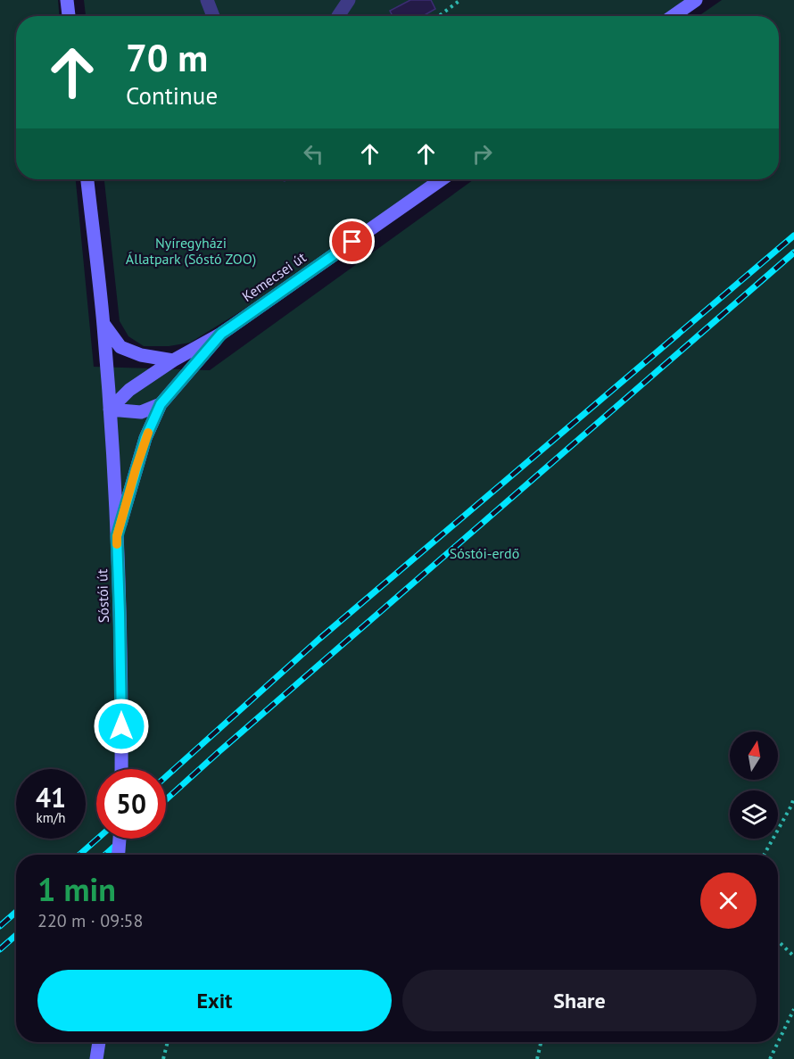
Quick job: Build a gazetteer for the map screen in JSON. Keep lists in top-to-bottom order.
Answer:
{
  "streets": {
    "main road": ["Kemecsei út", "Sóstói út"]
  },
  "parks": ["Nyíregyházi Állatpark (Sóstó ZOO)", "Sóstói-erdő"],
  "north": "top",
  "page": {
    "turn": ["70 m", "Continue"],
    "speed": "41 km/h",
    "limit": "50",
    "heading": ["1 min", "220 m · 09:58"],
    "buttons": ["Exit", "Share"]
  }
}
